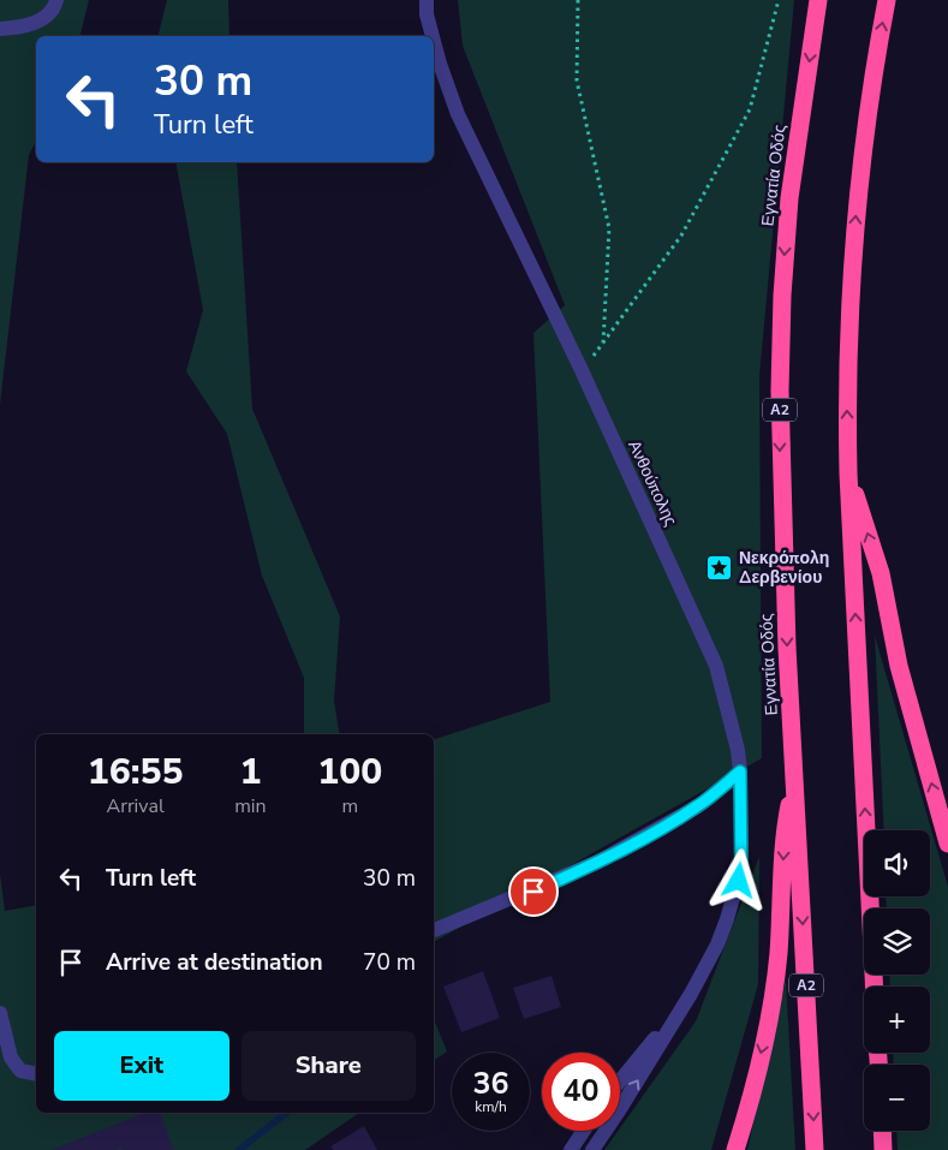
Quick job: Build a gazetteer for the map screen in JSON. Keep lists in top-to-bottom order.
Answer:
{
  "streets": {
    "highway": ["Εγνατία Οδός", "Α2"],
    "street": ["Ανθούπολης"]
  },
  "places": {
    "place": ["Νεκρόπολη Δερβενίου"]
  },
  "page": {
    "turn": ["30 m", "Turn left"],
    "eta": [
      "16:55",
      "Arrival",
      "1",
      "min",
      "100",
      "m"
    ],
    "map_buttons": ["+", "−"],
    "list": [
      {
        "name": "Turn left",
        "value": "30 m"
      },
      {
        "name": "Arrive at destination",
        "value": "70 m"
      }
    ],
    "buttons": ["Exit", "Share"],
    "speed": "36 km/h",
    "limit": "40"
  }
}
